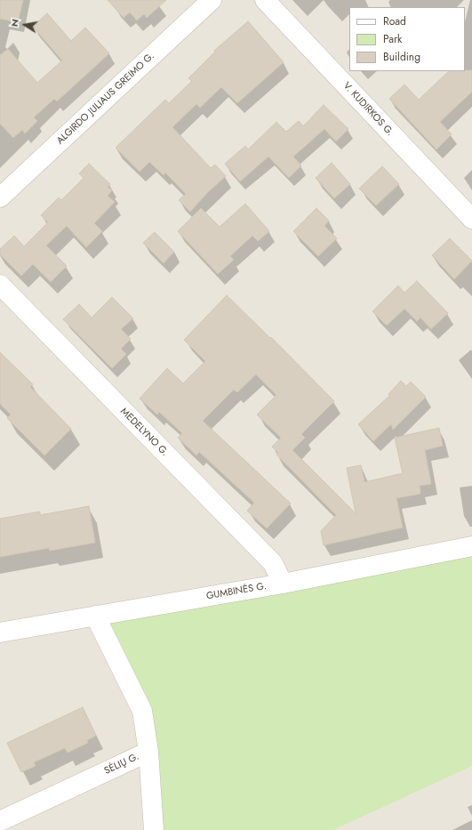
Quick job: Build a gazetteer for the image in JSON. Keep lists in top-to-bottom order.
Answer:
{
  "streets": {
    "street": [
      "ALGIRDO JULIAUS GREIMO G.",
      "V. KUDIRKOS G.",
      "MEDELYNO G.",
      "GUMBINĖS G.",
      "SĖLIŲ G."
    ]
  },
  "crossings": [
    ["MEDELYNO G.", "GUMBINĖS G."],
    ["GUMBINĖS G.", "SĖLIŲ G."]
  ],
  "legend": ["Road", "Park", "Building"],
  "north": "left"
}
